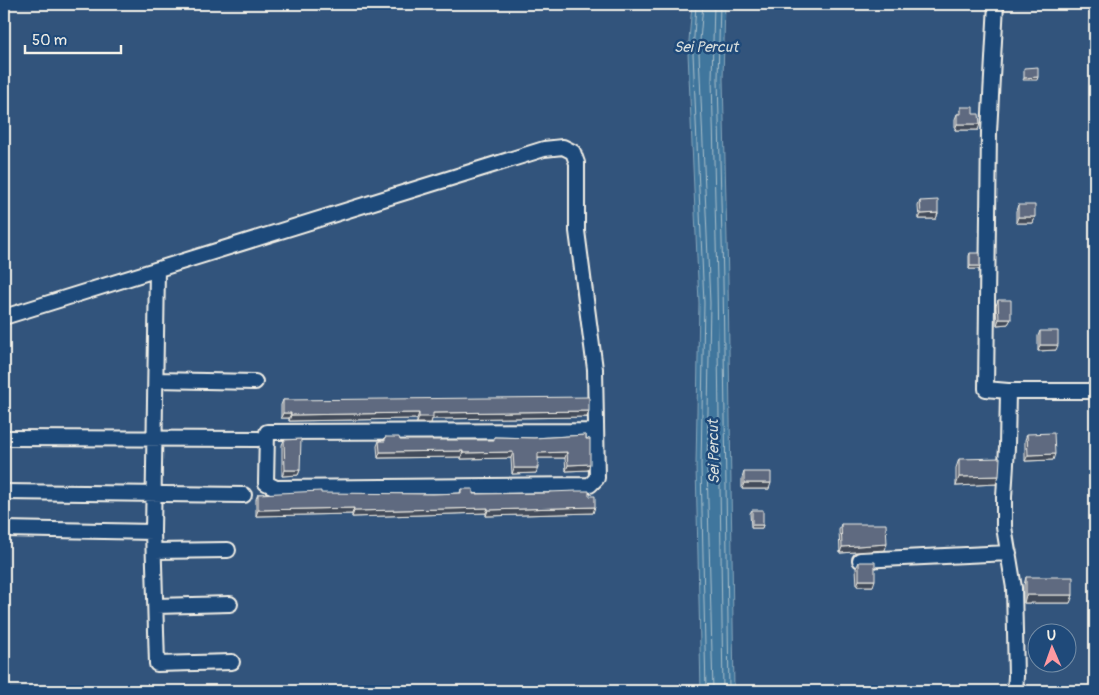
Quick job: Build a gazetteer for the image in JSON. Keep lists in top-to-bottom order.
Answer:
{
  "water": ["Sei Percut"],
  "scale_bar": "50 m",
  "north": "top"
}
